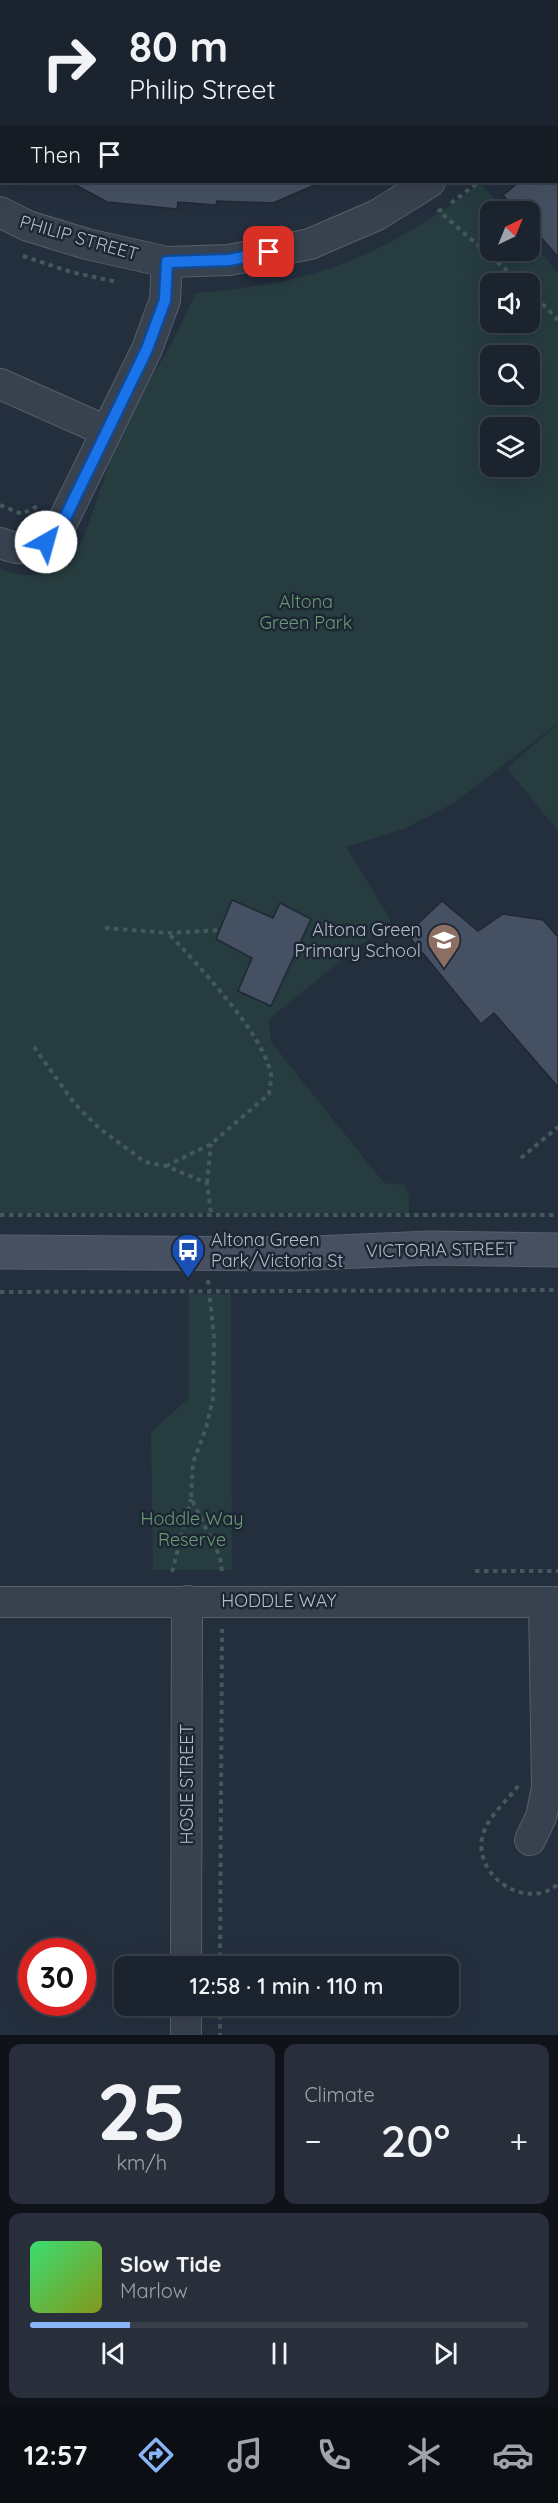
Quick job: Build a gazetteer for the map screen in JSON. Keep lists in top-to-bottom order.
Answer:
{
  "streets": {
    "street": [
      "PHILIP STREET",
      "VICTORIA STREET",
      "HODDLE WAY",
      "HOSIE STREET"
    ]
  },
  "crossings": [
    ["HODDLE WAY", "HOSIE STREET"]
  ],
  "parks": ["Altona Green Park", "Hoddle Way Reserve"],
  "places": {
    "school or university": ["Altona Green Primary School"],
    "bus stop": ["Altona Green Park/Victoria St"]
  },
  "north": "top right",
  "page": {
    "turn": ["80 m", "Philip Street"],
    "then": "Then",
    "limit": "30",
    "trip": "12:58 · 1 min · 110 m",
    "tile": [
      ["25", "km/h"],
      "Climate"
    ],
    "heat": ["−", "20°", "+"],
    "song": ["Slow Tide", "Marlow"],
    "tabs": "12:57"
  }
}
